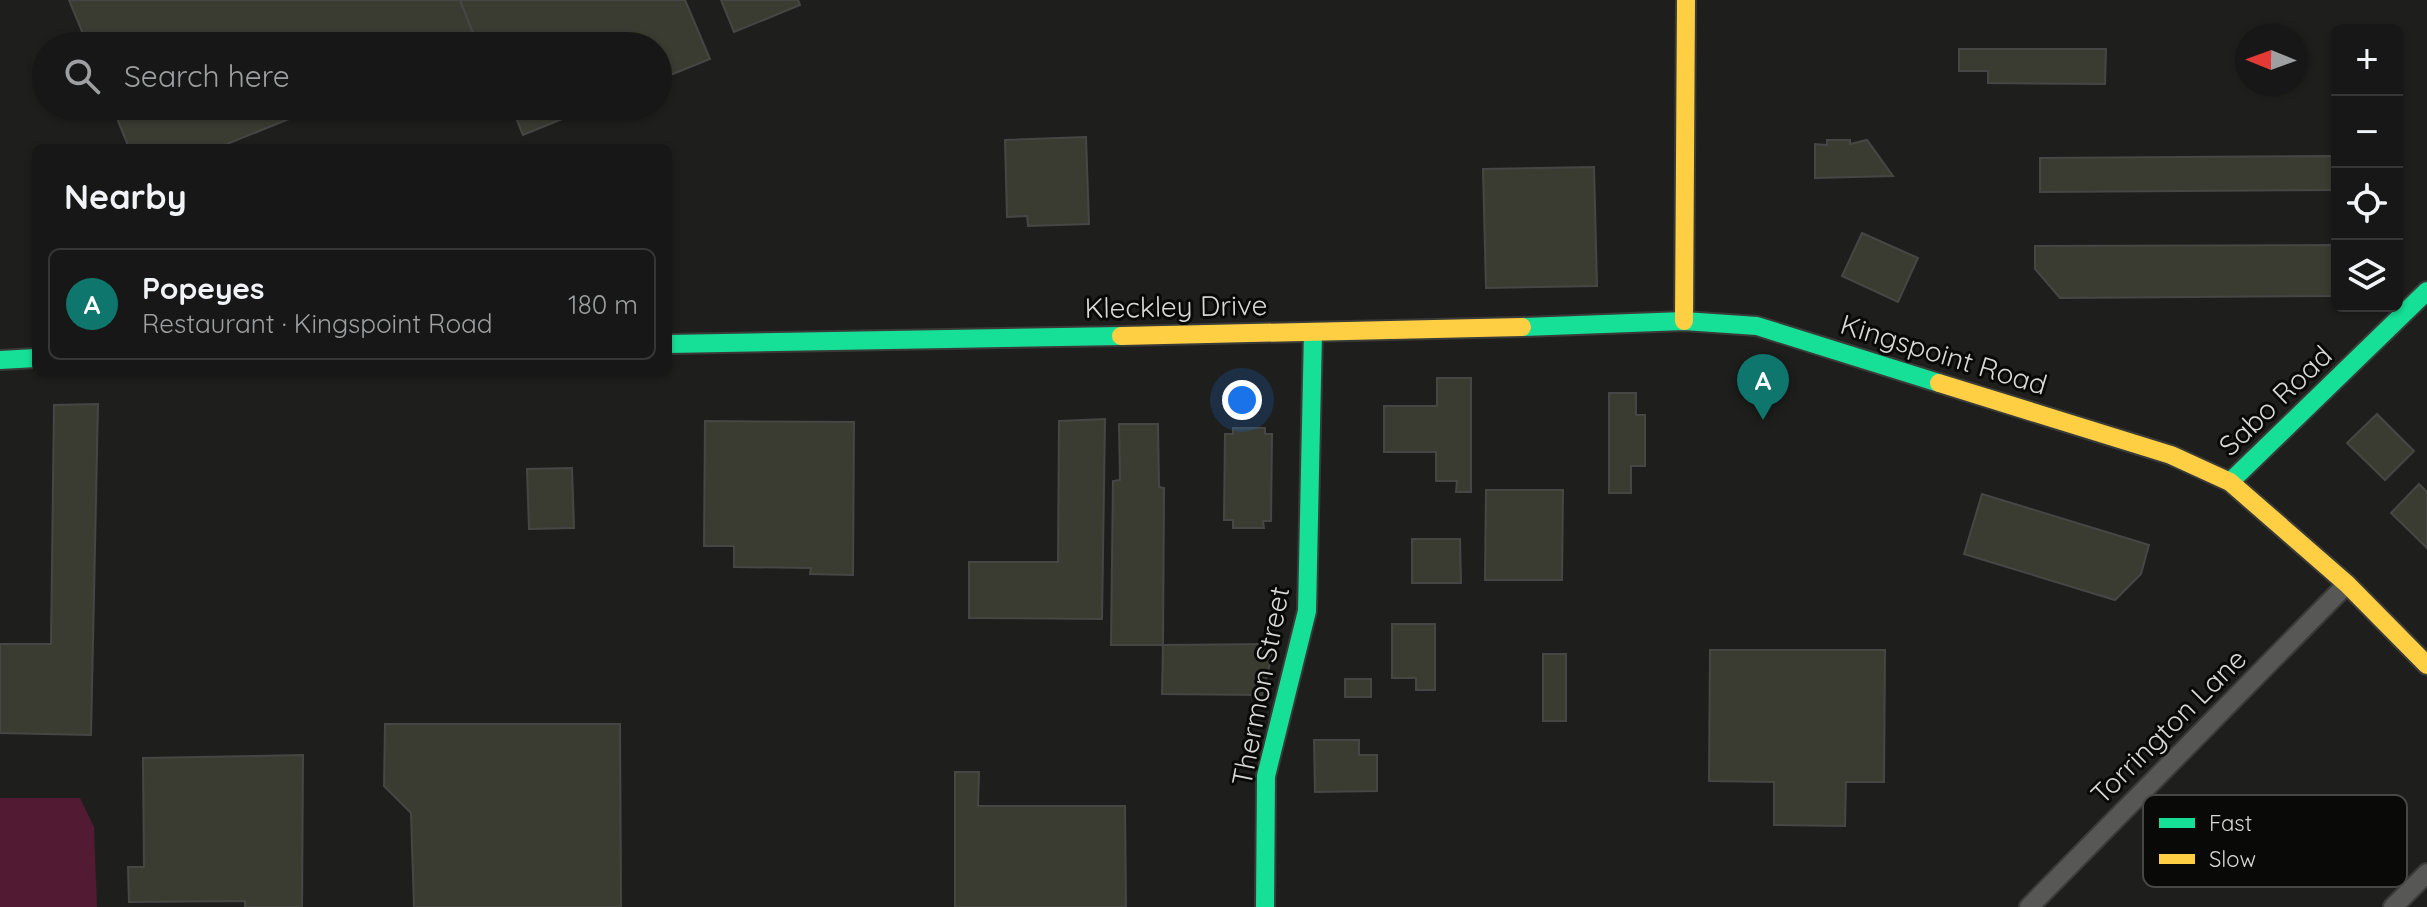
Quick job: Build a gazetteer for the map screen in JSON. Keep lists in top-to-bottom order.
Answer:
{
  "streets": {
    "street": [
      "Kleckley Drive",
      "Kingspoint Road",
      "Sabo Road",
      "Thermon Street",
      "Torrington Lane"
    ]
  },
  "crossings": [
    ["Kleckley Drive", "Kingspoint Road"],
    ["Kleckley Drive", "Thermon Street"],
    ["Kingspoint Road", "Sabo Road"],
    ["Kingspoint Road", "Torrington Lane"]
  ],
  "legend": ["Fast", "Slow"],
  "north": "left",
  "page": {
    "map_buttons": ["+", "−"],
    "search": "Search here",
    "heading": "Nearby",
    "list": [
      {
        "mark": "A",
        "name": "Popeyes",
        "note": "Restaurant · Kingspoint Road",
        "value": "180 m"
      }
    ],
    "pins": "A"
  }
}
